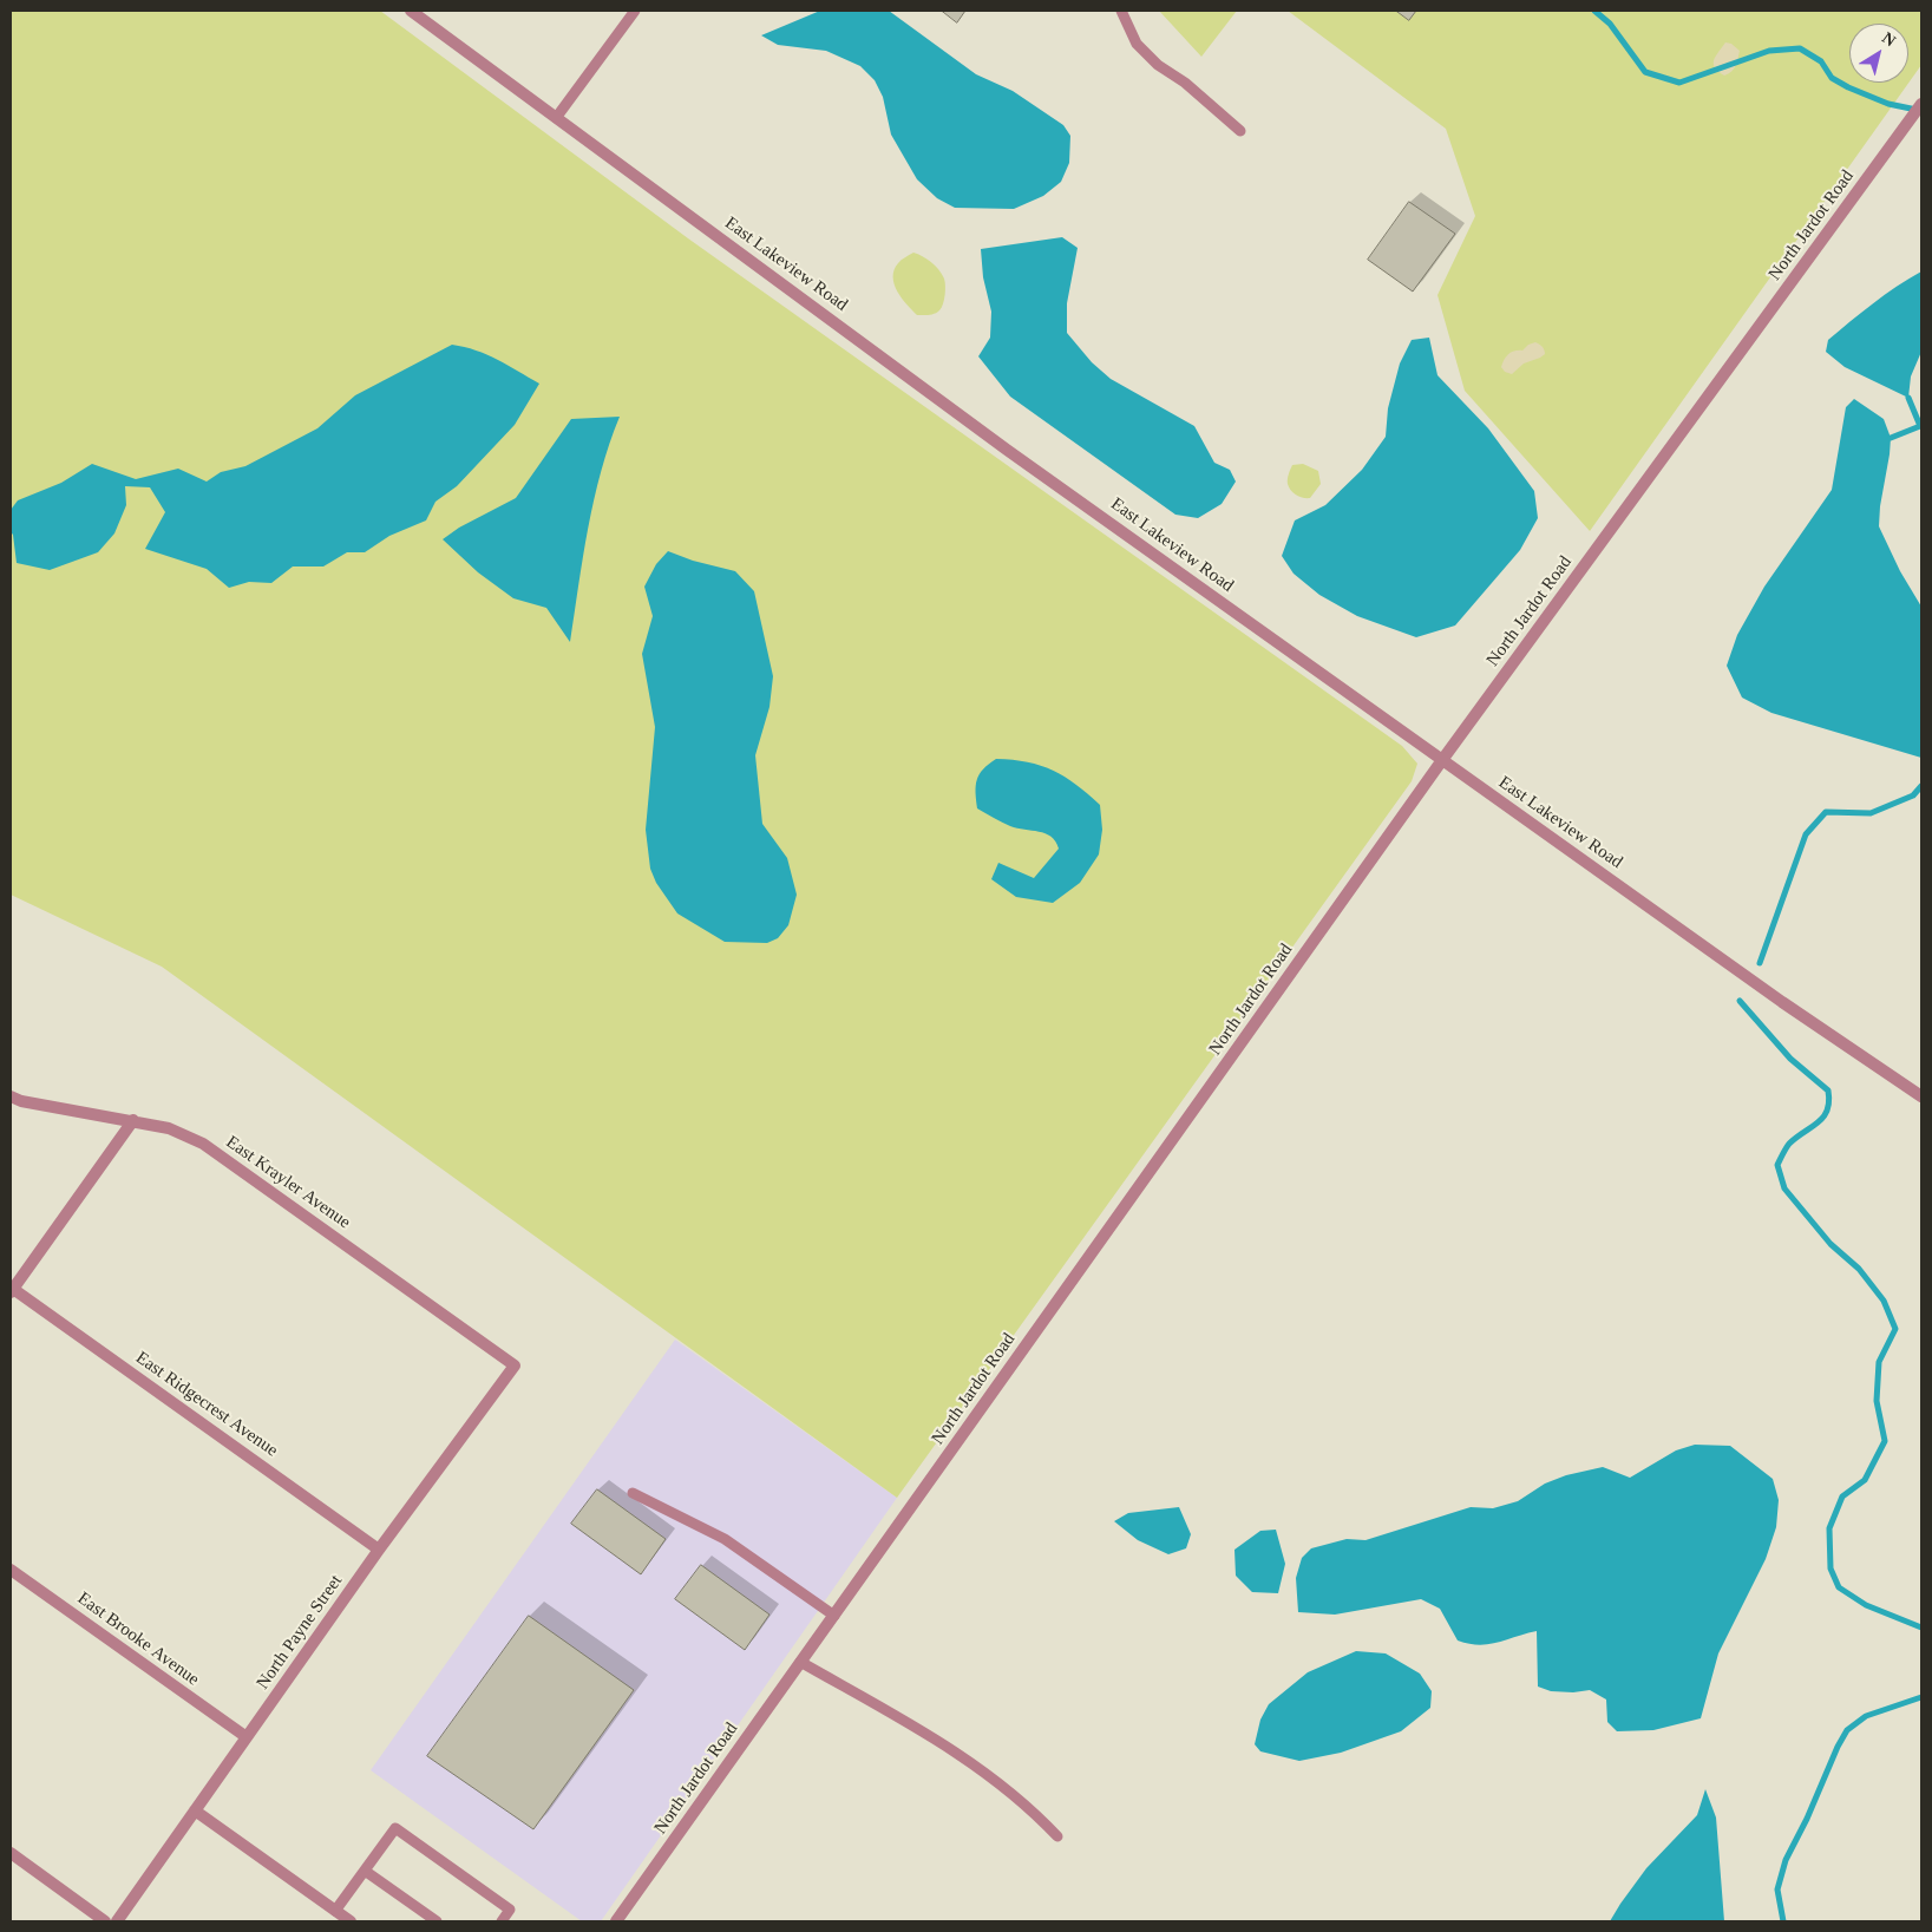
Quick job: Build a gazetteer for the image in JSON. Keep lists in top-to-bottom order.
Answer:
{
  "streets": {
    "street": [
      "North Jardot Road",
      "East Lakeview Road",
      "East Krayler Avenue",
      "East Ridgecrest Avenue",
      "North Payne Street",
      "East Brooke Avenue"
    ]
  },
  "crossings": [
    ["North Jardot Road", "East Lakeview Road"],
    ["East Krayler Avenue", "North Payne Street"],
    ["East Ridgecrest Avenue", "North Payne Street"],
    ["North Payne Street", "East Brooke Avenue"]
  ],
  "north": "top right"
}
